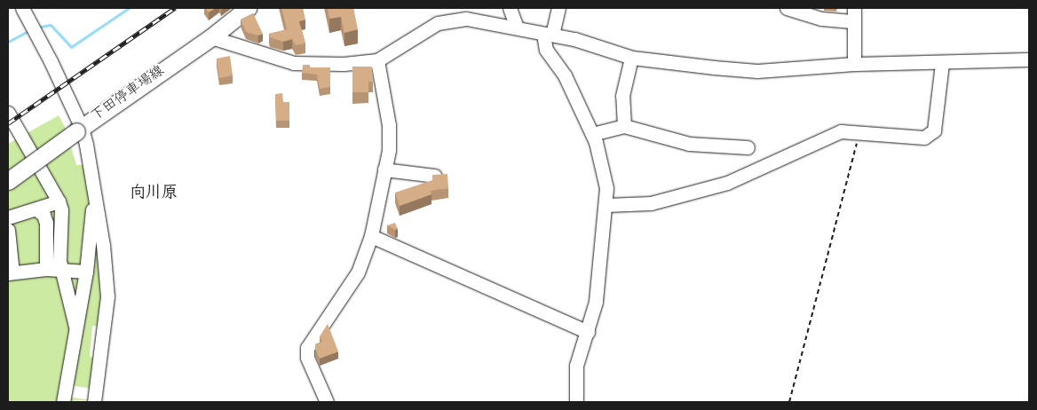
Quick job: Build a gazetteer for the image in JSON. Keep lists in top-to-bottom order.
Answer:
{
  "streets": {
    "main road": ["下田停車場線"]
  },
  "districts": ["向川原"]
}
